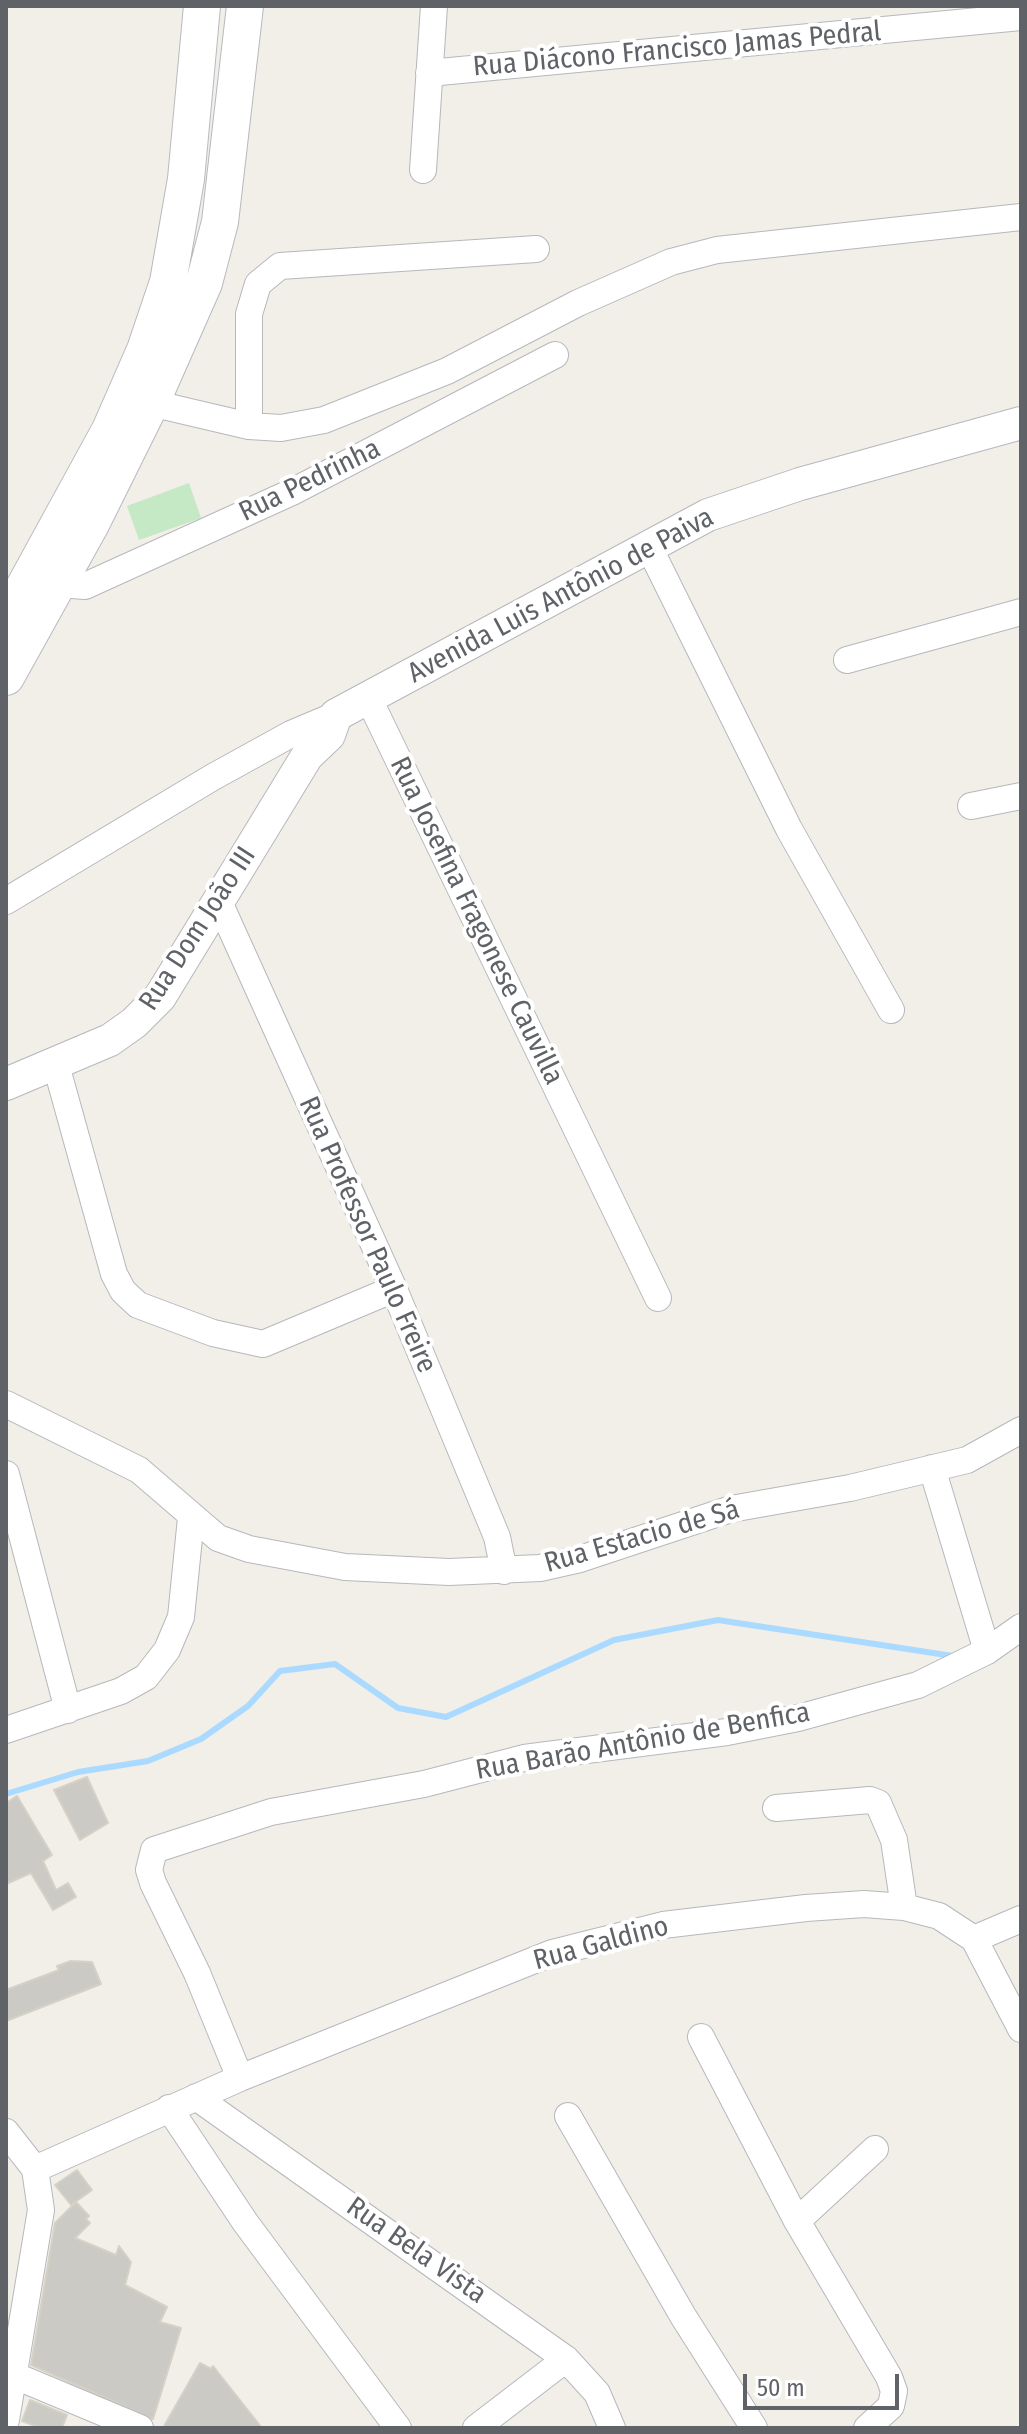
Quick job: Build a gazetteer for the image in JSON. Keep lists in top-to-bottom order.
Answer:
{
  "streets": {
    "street": [
      "Rua Diácono Francisco Jamas Pedral",
      "Rua Pedrinha",
      "Avenida Luis Antônio de Paiva",
      "Rua Josefina Fragonese Cauvilla",
      "Rua Dom João III",
      "Rua Professor Paulo Freire",
      "Rua Estacio de Sá",
      "Rua Barão Antônio de Benfica",
      "Rua Galdino",
      "Rua Bela Vista"
    ]
  },
  "crossings": [
    ["Avenida Luis Antônio de Paiva", "Rua Josefina Fragonese Cauvilla"],
    ["Avenida Luis Antônio de Paiva", "Rua Dom João III"],
    ["Rua Dom João III", "Rua Professor Paulo Freire"],
    ["Rua Professor Paulo Freire", "Rua Estacio de Sá"],
    ["Rua Barão Antônio de Benfica", "Rua Galdino"],
    ["Rua Galdino", "Rua Bela Vista"]
  ],
  "scale_bar": "50 m"
}
